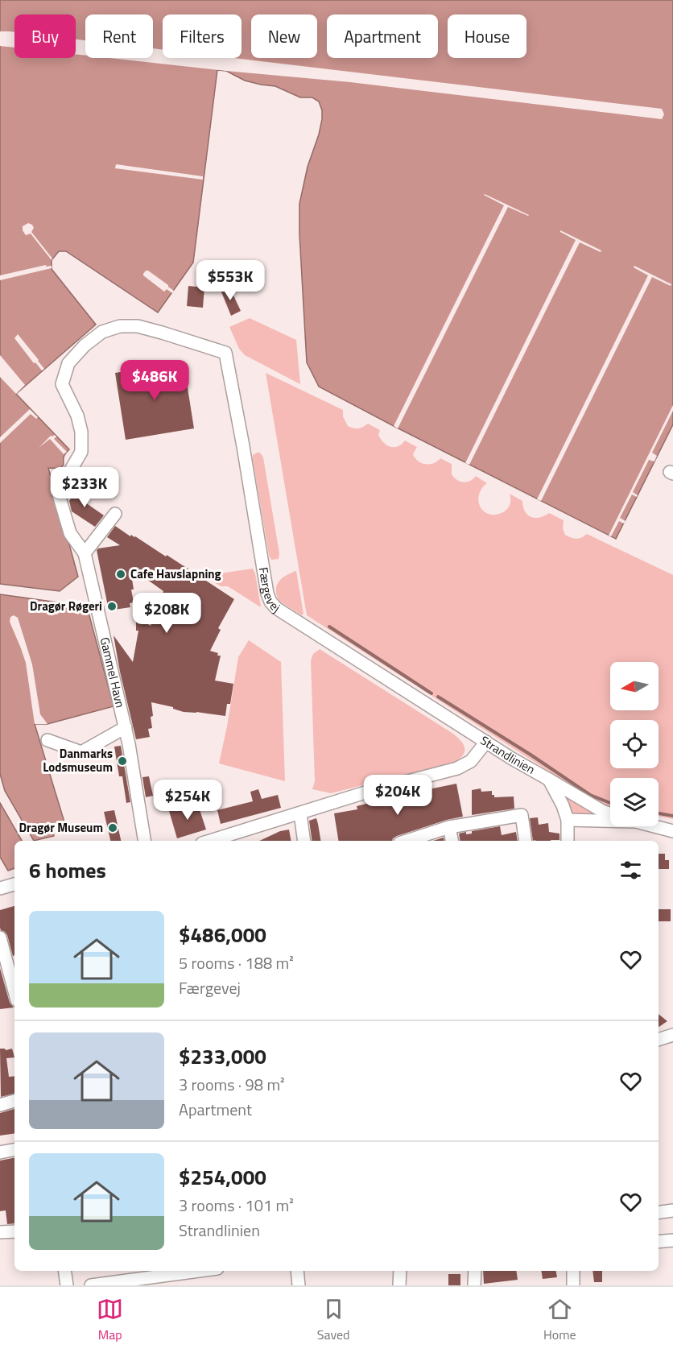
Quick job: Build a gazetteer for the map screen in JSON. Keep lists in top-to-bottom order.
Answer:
{
  "streets": {
    "street": ["Færgevej", "Gammel Havn", "Strandlinien"]
  },
  "crossings": [
    ["Færgevej", "Gammel Havn"],
    ["Færgevej", "Strandlinien"]
  ],
  "places": [
    "Cafe Havslapning",
    "Dragør Røgeri",
    "Danmarks Lodsmuseum",
    "Dragør Museum"
  ],
  "north": "left",
  "page": {
    "chip": [
      "Buy",
      "Rent",
      "Filters",
      "New",
      "Apartment",
      "House"
    ],
    "price": [
      "$553K",
      "$486K",
      "$233K",
      "$208K",
      "$204K",
      "$254K"
    ],
    "heading": "6 homes",
    "list": [
      {
        "name": "$486,000",
        "note": "5 rooms · 188 m² · Færgevej"
      },
      {
        "name": "$233,000",
        "note": "3 rooms · 98 m² · Apartment"
      },
      {
        "name": "$254,000",
        "note": "3 rooms · 101 m² · Strandlinien"
      }
    ],
    "tabs": ["Map", "Saved", "Home"]
  }
}
